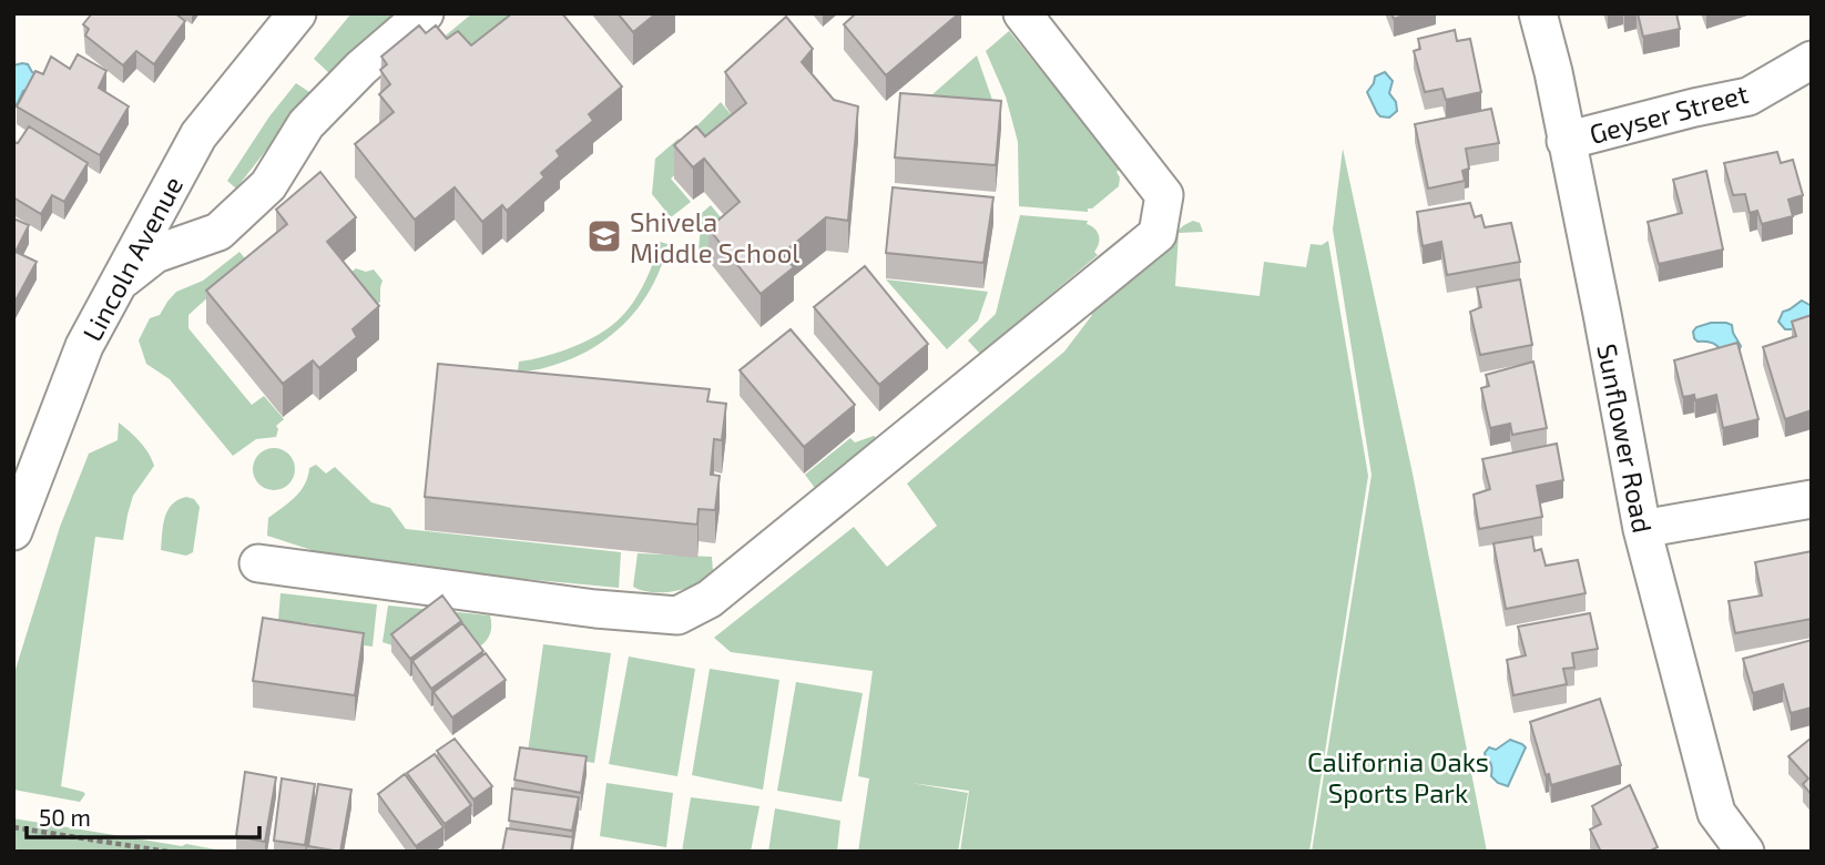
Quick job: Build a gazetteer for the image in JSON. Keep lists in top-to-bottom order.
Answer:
{
  "streets": {
    "street": ["Geyser Street", "Lincoln Avenue", "Sunflower Road"]
  },
  "crossings": [
    ["Geyser Street", "Sunflower Road"]
  ],
  "parks": ["California Oaks Sports Park"],
  "places": {
    "school or university": ["Shivela Middle School"]
  },
  "scale_bar": "50 m"
}
